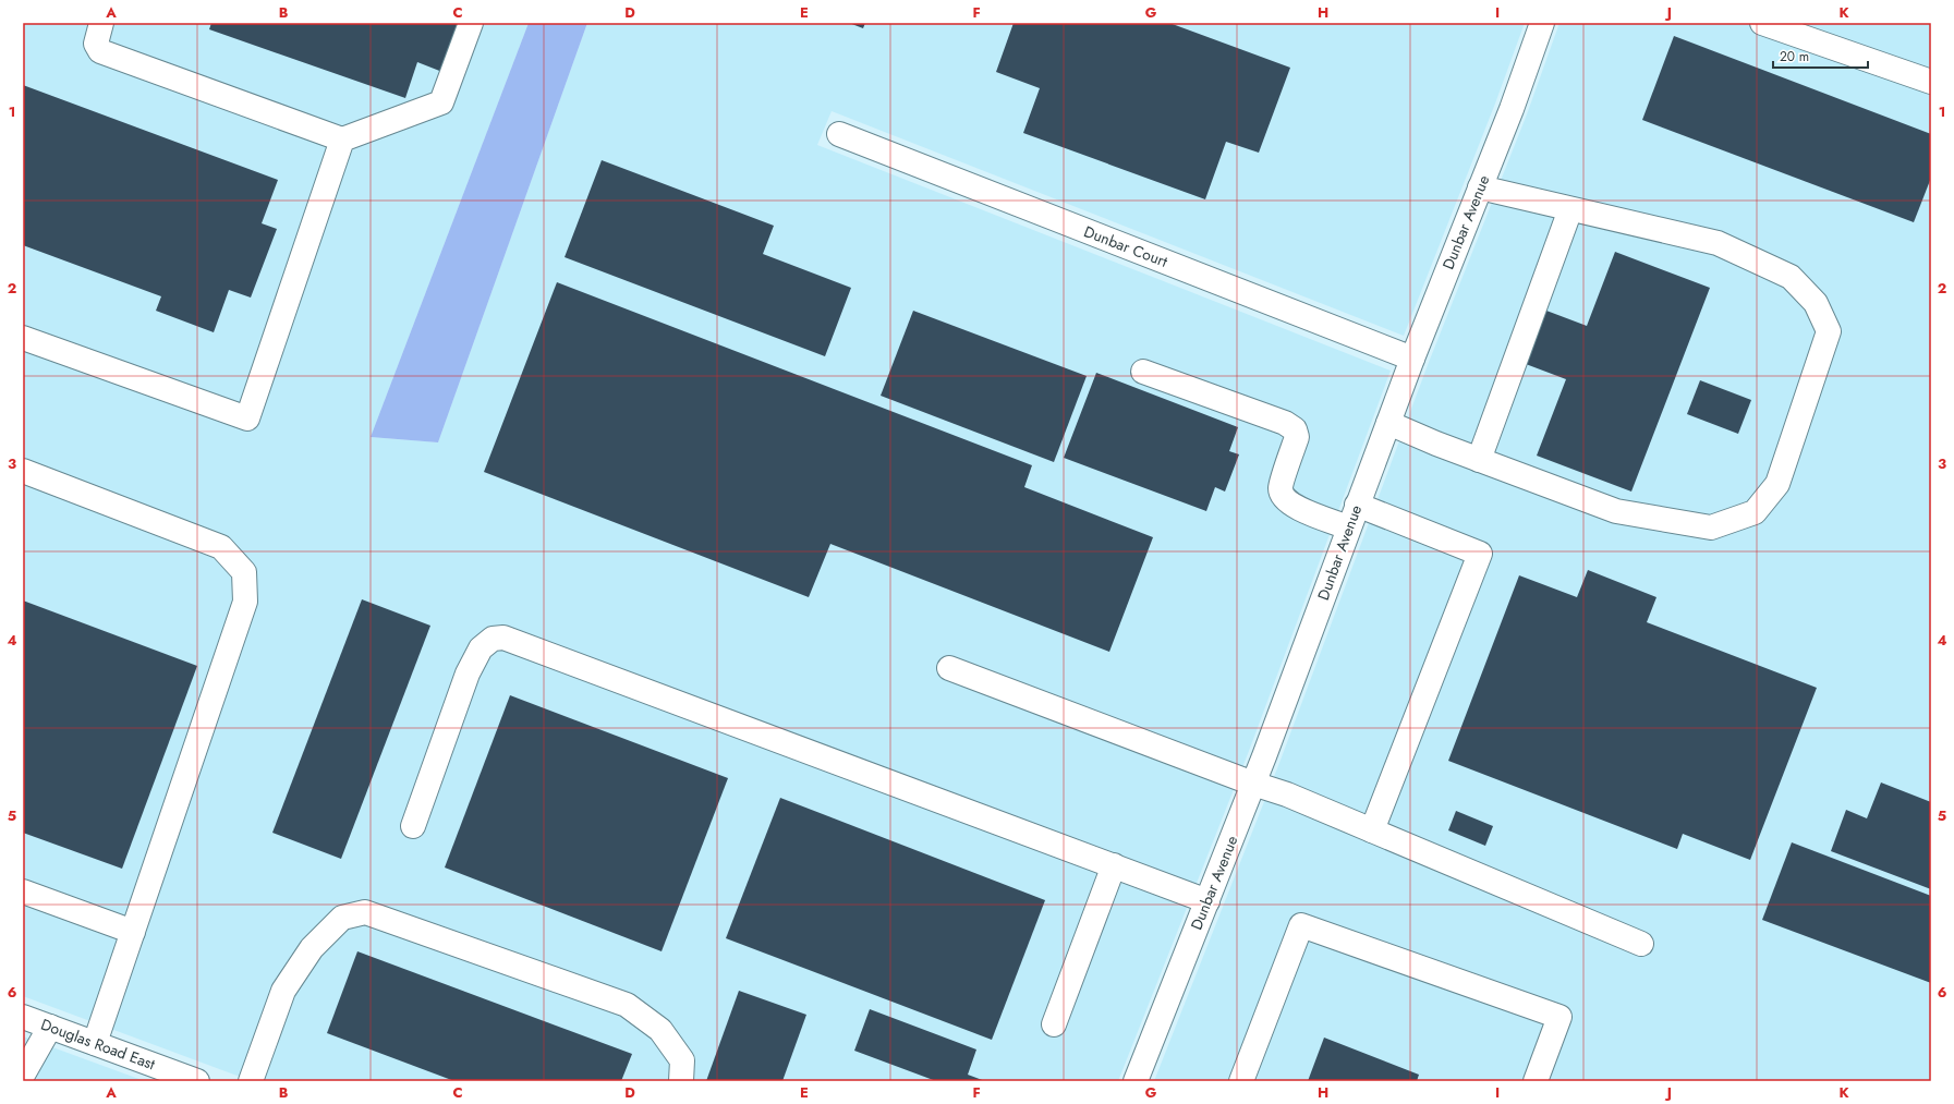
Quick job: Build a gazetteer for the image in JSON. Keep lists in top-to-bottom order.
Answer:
{
  "streets": {
    "street": ["Dunbar Avenue", "Dunbar Court", "Douglas Road East"]
  },
  "crossings": [
    ["Dunbar Avenue", "Dunbar Court"]
  ],
  "scale_bar": "20 m",
  "grid": {
    "columns": [
      "A",
      "B",
      "C",
      "D",
      "E",
      "F",
      "G",
      "H",
      "I",
      "J",
      "K"
    ],
    "rows": [
      "1",
      "2",
      "3",
      "4",
      "5",
      "6"
    ]
  }
}
